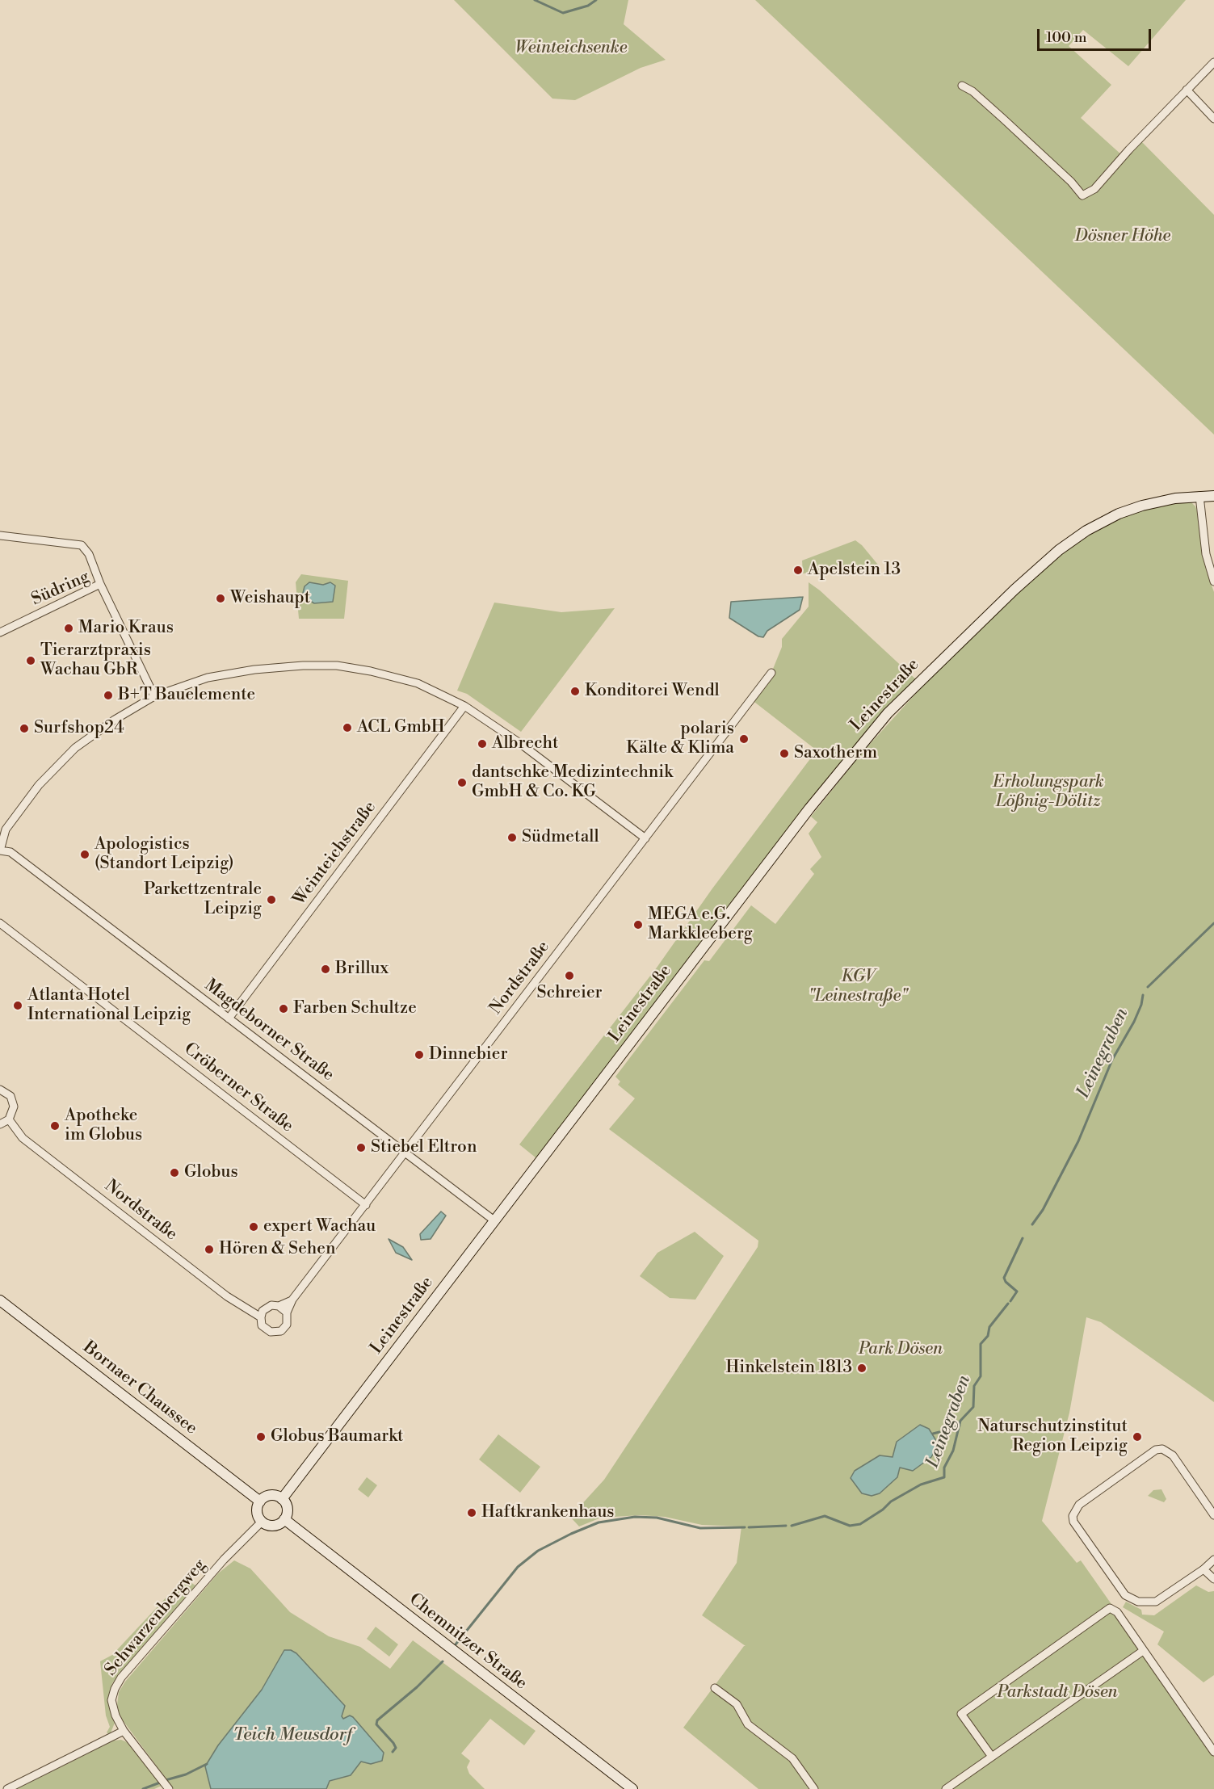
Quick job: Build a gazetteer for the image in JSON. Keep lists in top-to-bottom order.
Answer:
{
  "streets": {
    "main road": ["Leinestraße", "Bornaer Chaussee", "Chemnitzer Straße"],
    "street": [
      "Südring",
      "Weinteichstraße",
      "Nordstraße",
      "Magdeborner Straße",
      "Cröberner Straße",
      "Schwarzenbergweg"
    ]
  },
  "crossings": [
    ["Leinestraße", "Magdeborner Straße"],
    ["Leinestraße", "Bornaer Chaussee"],
    ["Leinestraße", "Schwarzenbergweg"],
    ["Leinestraße", "Chemnitzer Straße"],
    ["Weinteichstraße", "Magdeborner Straße"],
    ["Nordstraße", "Magdeborner Straße"],
    ["Nordstraße", "Cröberner Straße"],
    ["Bornaer Chaussee", "Schwarzenbergweg"],
    ["Bornaer Chaussee", "Chemnitzer Straße"],
    ["Schwarzenbergweg", "Chemnitzer Straße"]
  ],
  "water": ["Leinegraben", "Teich Meusdorf"],
  "parks": [
    "Weinteichsenke",
    "Dösner Höhe",
    "Erholungspark Lößnig-Dölitz",
    "KGV \"Leinestraße\"",
    "Park Dösen",
    "Parkstadt Dösen"
  ],
  "places": [
    "Apelstein 13",
    "Weishaupt",
    "Mario Kraus",
    "Tierarztpraxis Wachau GbR",
    "Konditorei Wendl",
    "B+T Bauelemente",
    "ACL GmbH",
    "Surfshop24",
    "polaris Kälte & Klima",
    "Albrecht",
    "Saxotherm",
    "dantschke Medizintechnik GmbH & Co. KG",
    "Südmetall",
    "Apologistics (Standort Leipzig)",
    "Parkettzentrale Leipzig",
    "MEGA e.G. Markkleeberg",
    "Brillux",
    "Schreier",
    "Atlanta Hotel International Leipzig",
    "Farben Schultze",
    "Dinnebier",
    "Apotheke im Globus",
    "Stiebel Eltron",
    "Globus",
    "expert Wachau",
    "Hören & Sehen",
    "Hinkelstein 1813",
    "Globus Baumarkt",
    "Naturschutzinstitut Region Leipzig",
    "Haftkrankenhaus"
  ],
  "scale_bar": "100 m"
}
